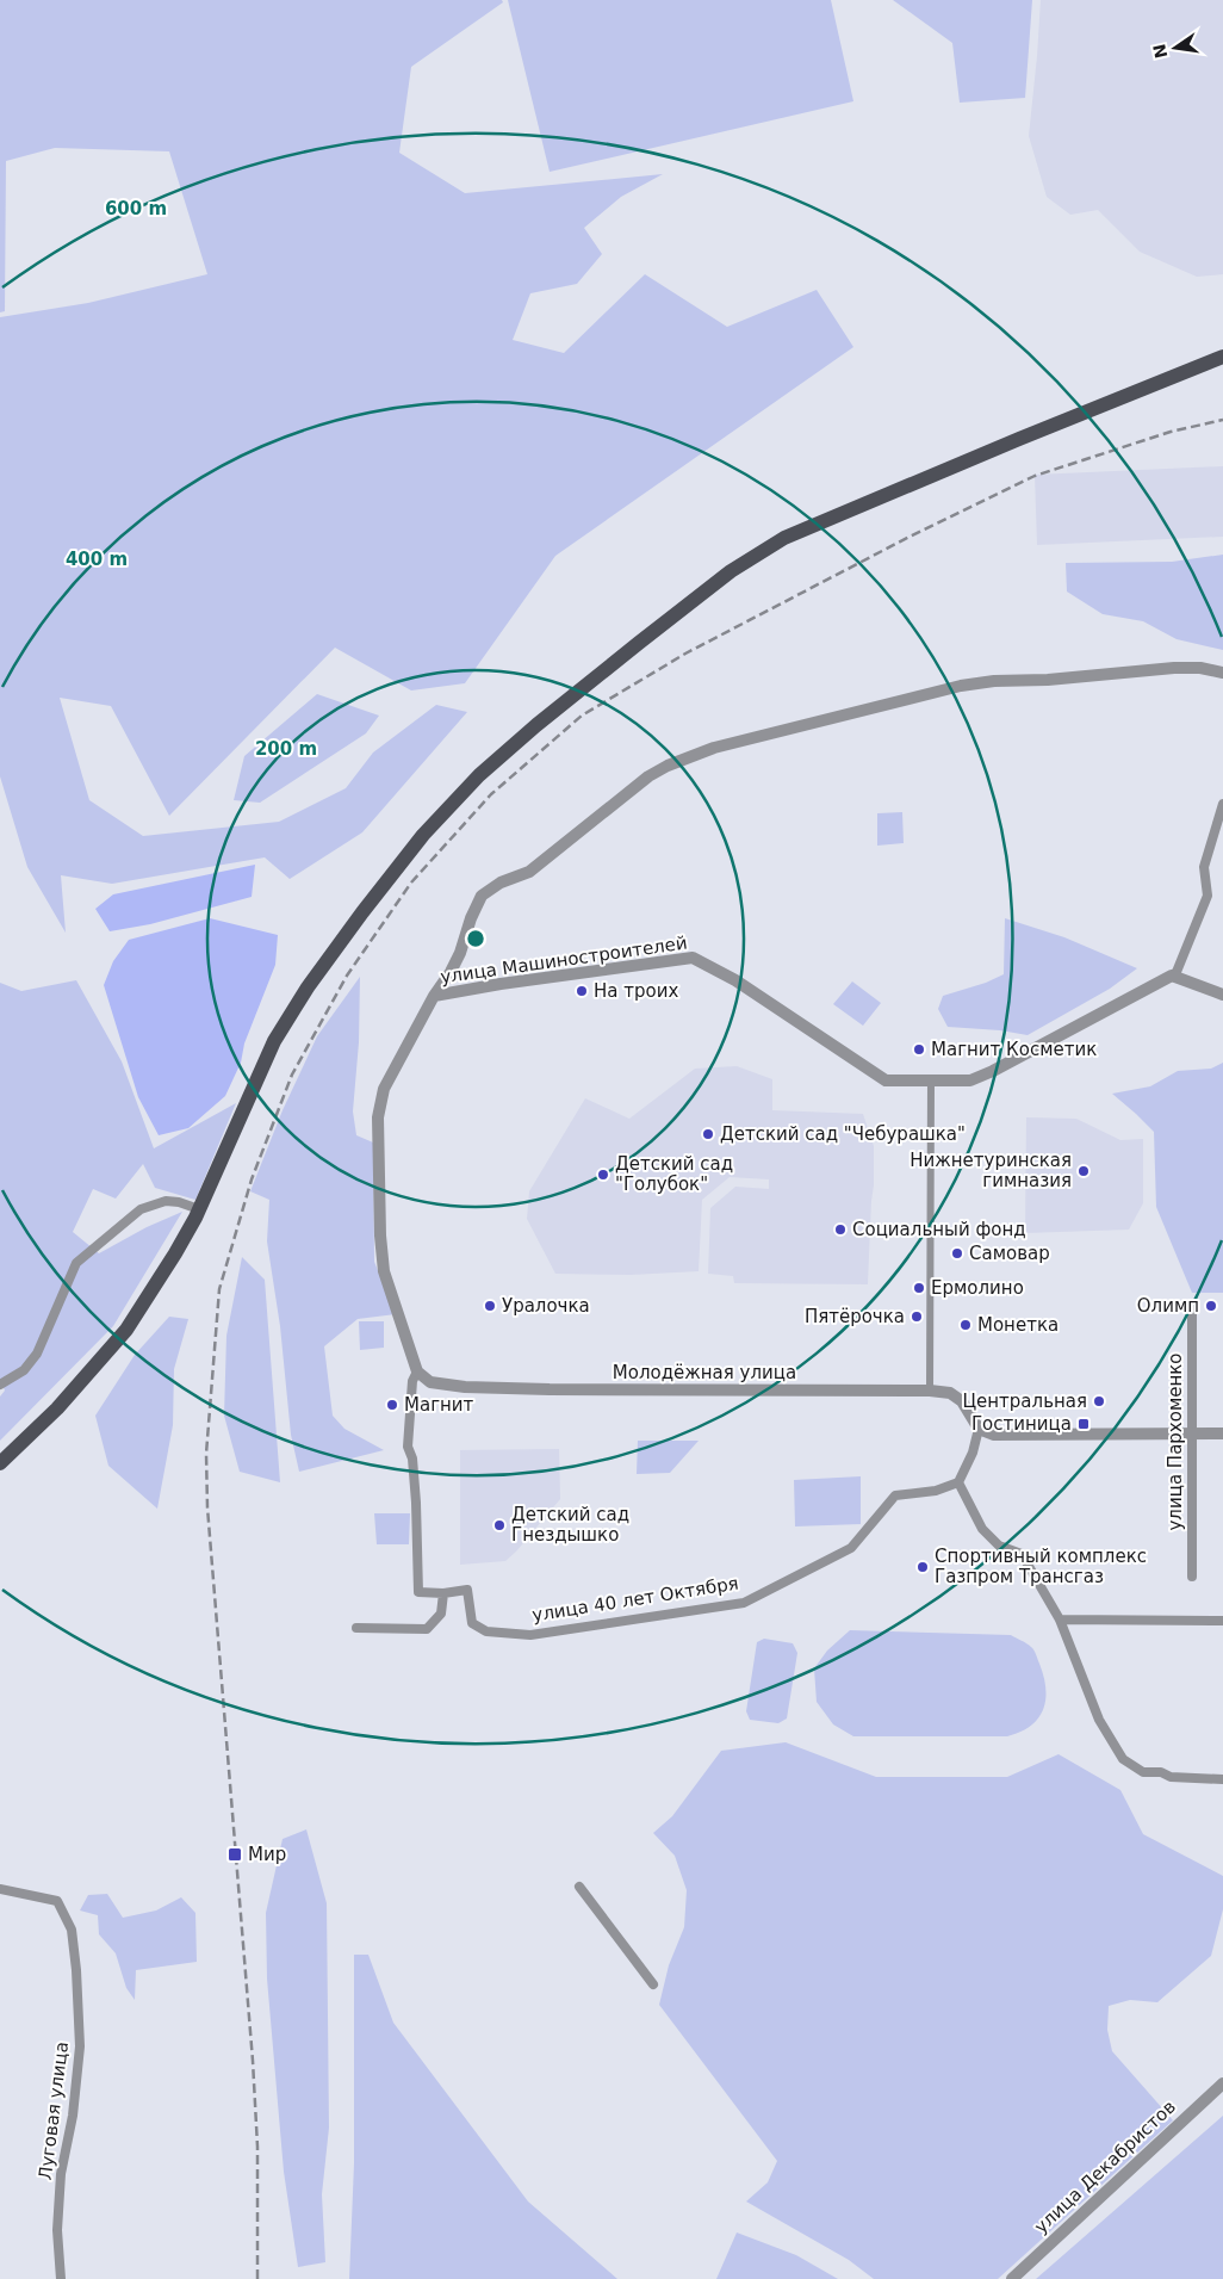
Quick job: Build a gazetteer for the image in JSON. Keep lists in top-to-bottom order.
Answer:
{
  "streets": {
    "street": [
      "улица Машиностроителей",
      "Молодёжная улица",
      "улица Пархоменко",
      "улица 40 лет Октября",
      "Луговая улица",
      "улица Декабристов"
    ]
  },
  "crossings": [
    ["улица Машиностроителей", "Молодёжная улица"]
  ],
  "places": {
    "other": [
      "На троих",
      "Магнит Косметик",
      "Детский сад \"Чебурашка\"",
      "Нижнетуринская гимназия",
      "Детский сад \"Голубок\"",
      "Социальный фонд",
      "Самовар",
      "Ермолино",
      "Уралочка",
      "Олимп",
      "Пятёрочка",
      "Монетка",
      "Центральная",
      "Магнит",
      "Детский сад Гнездышко",
      "Спортивный комплекс Газпром Трансгаз"
    ],
    "transit": ["Гостиница", "Мир"]
  },
  "north": "left",
  "rings": ["600 m", "400 m", "200 m"]
}
